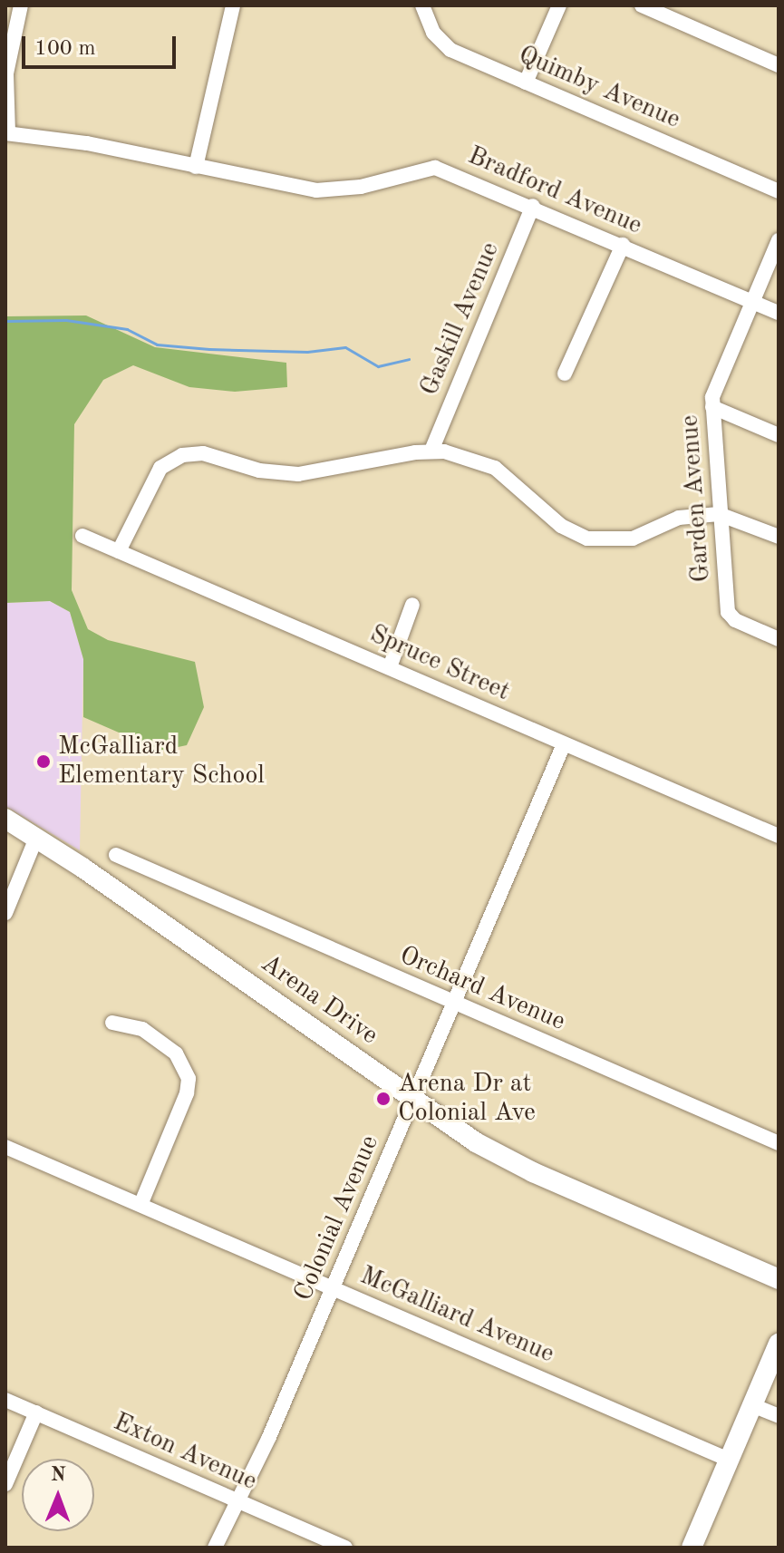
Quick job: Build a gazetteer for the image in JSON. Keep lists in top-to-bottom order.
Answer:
{
  "streets": {
    "main road": ["Arena Drive"],
    "street": [
      "Quimby Avenue",
      "Bradford Avenue",
      "Gaskill Avenue",
      "Garden Avenue",
      "Spruce Street",
      "Orchard Avenue",
      "Colonial Avenue",
      "McGalliard Avenue",
      "Exton Avenue"
    ]
  },
  "crossings": [
    ["Bradford Avenue", "Gaskill Avenue"],
    ["Bradford Avenue", "Garden Avenue"],
    ["Spruce Street", "Colonial Avenue"],
    ["Orchard Avenue", "Colonial Avenue"],
    ["Arena Drive", "Colonial Avenue"],
    ["Colonial Avenue", "McGalliard Avenue"],
    ["Colonial Avenue", "Exton Avenue"]
  ],
  "places": ["McGalliard Elementary School", "Arena Dr at Colonial Ave"],
  "scale_bar": "100 m",
  "north": "top"
}
